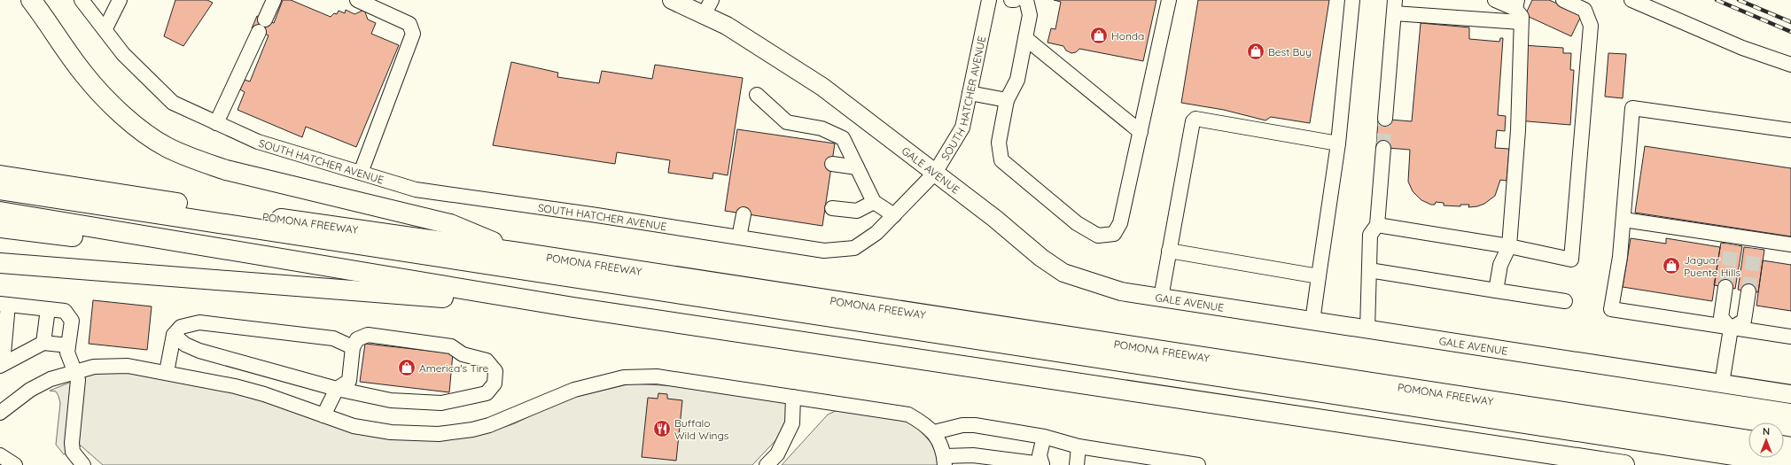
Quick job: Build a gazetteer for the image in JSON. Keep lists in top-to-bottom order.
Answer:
{
  "streets": {
    "highway": ["POMONA FREEWAY"],
    "main road": ["GALE AVENUE"],
    "street": ["SOUTH HATCHER AVENUE"]
  },
  "crossings": [
    ["SOUTH HATCHER AVENUE", "GALE AVENUE"]
  ],
  "places": {
    "shop": [
      "Honda",
      "Best Buy",
      "Jaguar Puente Hills",
      "America's Tire"
    ],
    "restaurant": ["Buffalo Wild Wings"]
  },
  "north": "top"
}
